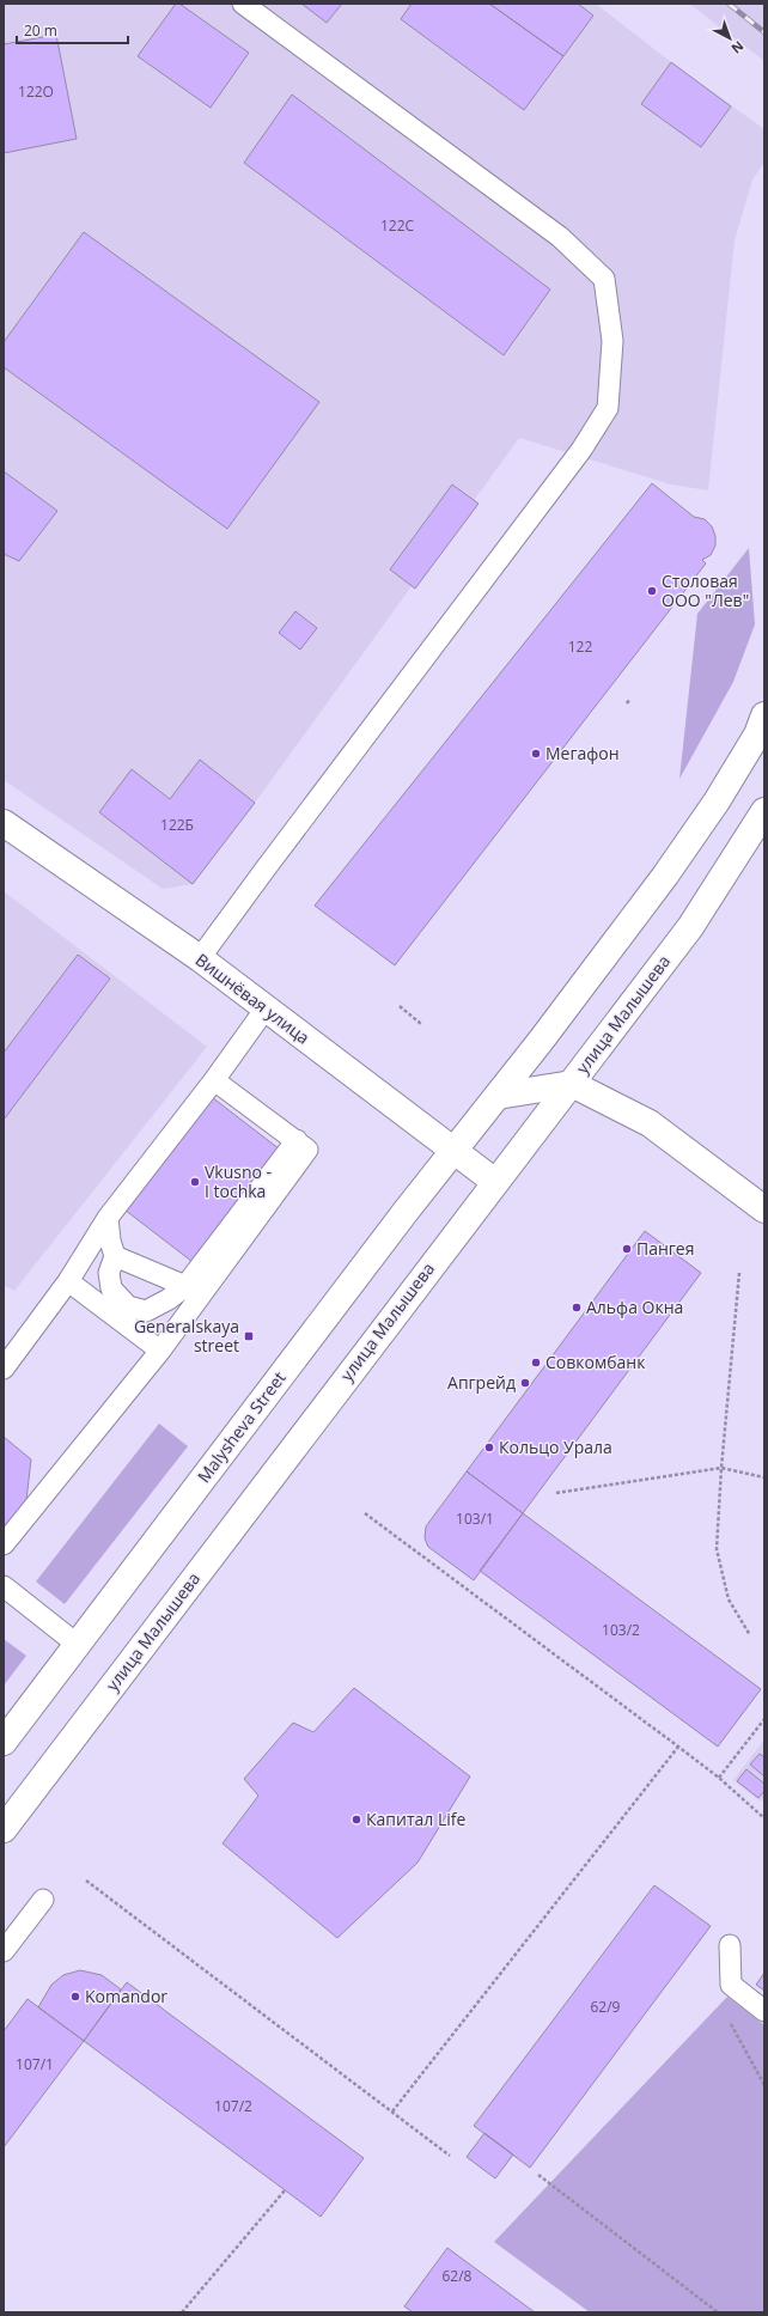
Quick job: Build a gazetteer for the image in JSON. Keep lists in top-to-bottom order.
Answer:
{
  "streets": {
    "main road": ["Вишнёвая улица", "улица Малышева", "Malysheva Street"]
  },
  "crossings": [
    ["Вишнёвая улица", "улица Малышева"],
    ["Вишнёвая улица", "Malysheva Street"]
  ],
  "places": {
    "other": [
      "Столовая ООО \"Лев\"",
      "Мегафон",
      "Vkusno - I tochka",
      "Пангея",
      "Альфа Окна",
      "Совкомбанк",
      "Апгрейд",
      "Кольцо Урала",
      "Капитал Life",
      "Komandor"
    ],
    "transit": ["Generalskaya street"]
  },
  "house_numbers": [
    "122О",
    "122С",
    "122",
    "122Б",
    "103/1",
    "103/2",
    "62/9",
    "107/1",
    "107/2",
    "62/8"
  ],
  "scale_bar": "20 m",
  "north": "bottom right"
}
